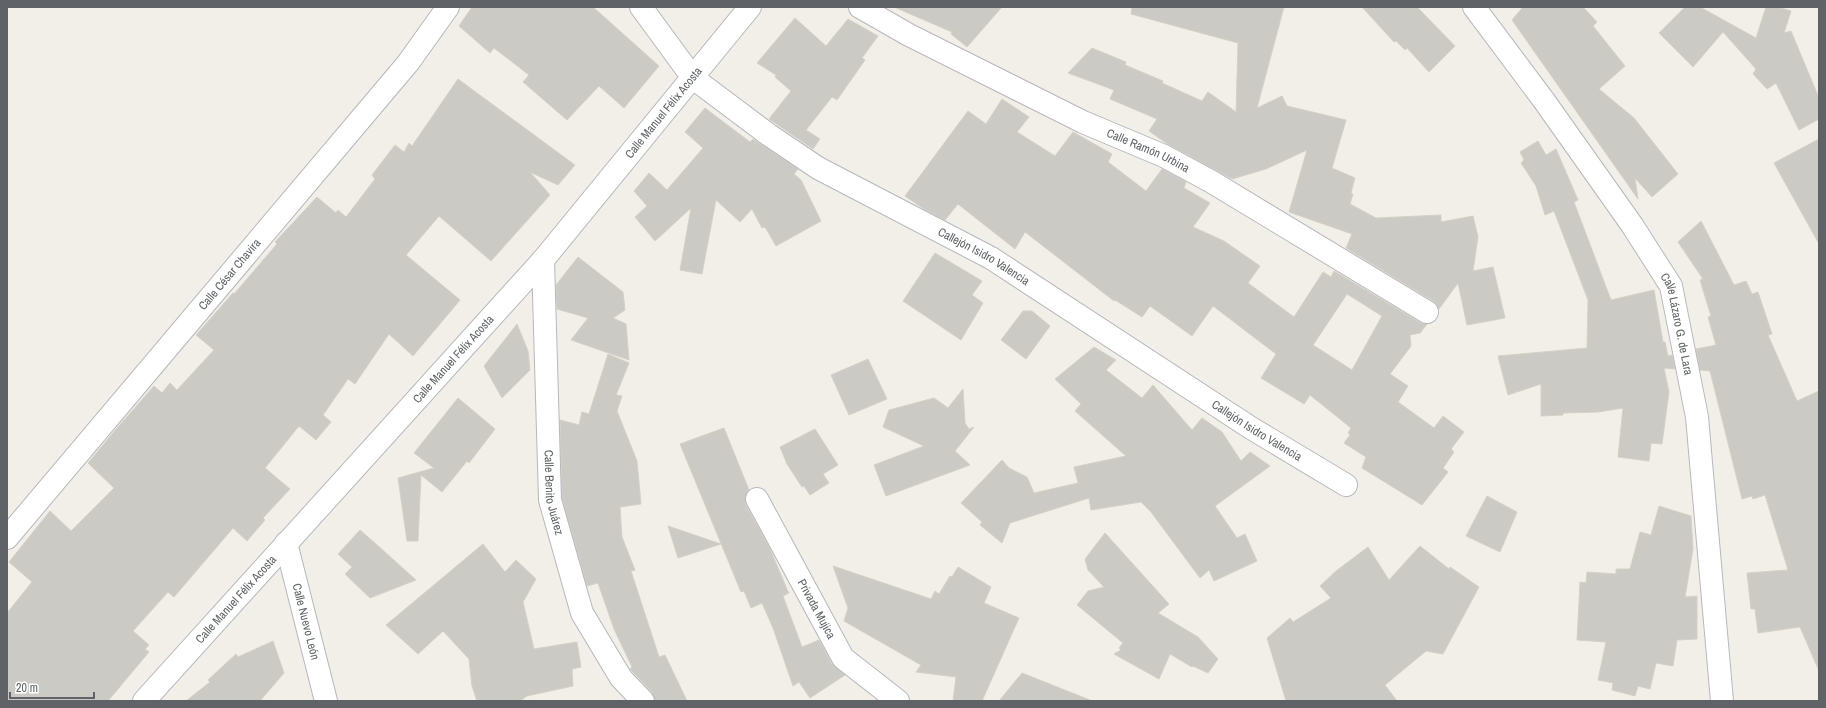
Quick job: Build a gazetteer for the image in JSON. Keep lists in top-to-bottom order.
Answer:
{
  "streets": {
    "street": [
      "Calle Manuel Félix Acosta",
      "Calle Ramón Urbina",
      "Callejón Isidro Valencia",
      "Calle César Chavira",
      "Calle Lázaro G. de Lara",
      "Calle Benito Juárez",
      "Privada Mujica",
      "Calle Nuevo León"
    ]
  },
  "crossings": [
    ["Calle Manuel Félix Acosta", "Callejón Isidro Valencia"],
    ["Calle Manuel Félix Acosta", "Calle Benito Juárez"],
    ["Calle Manuel Félix Acosta", "Calle Nuevo León"]
  ],
  "scale_bar": "20 m"
}
